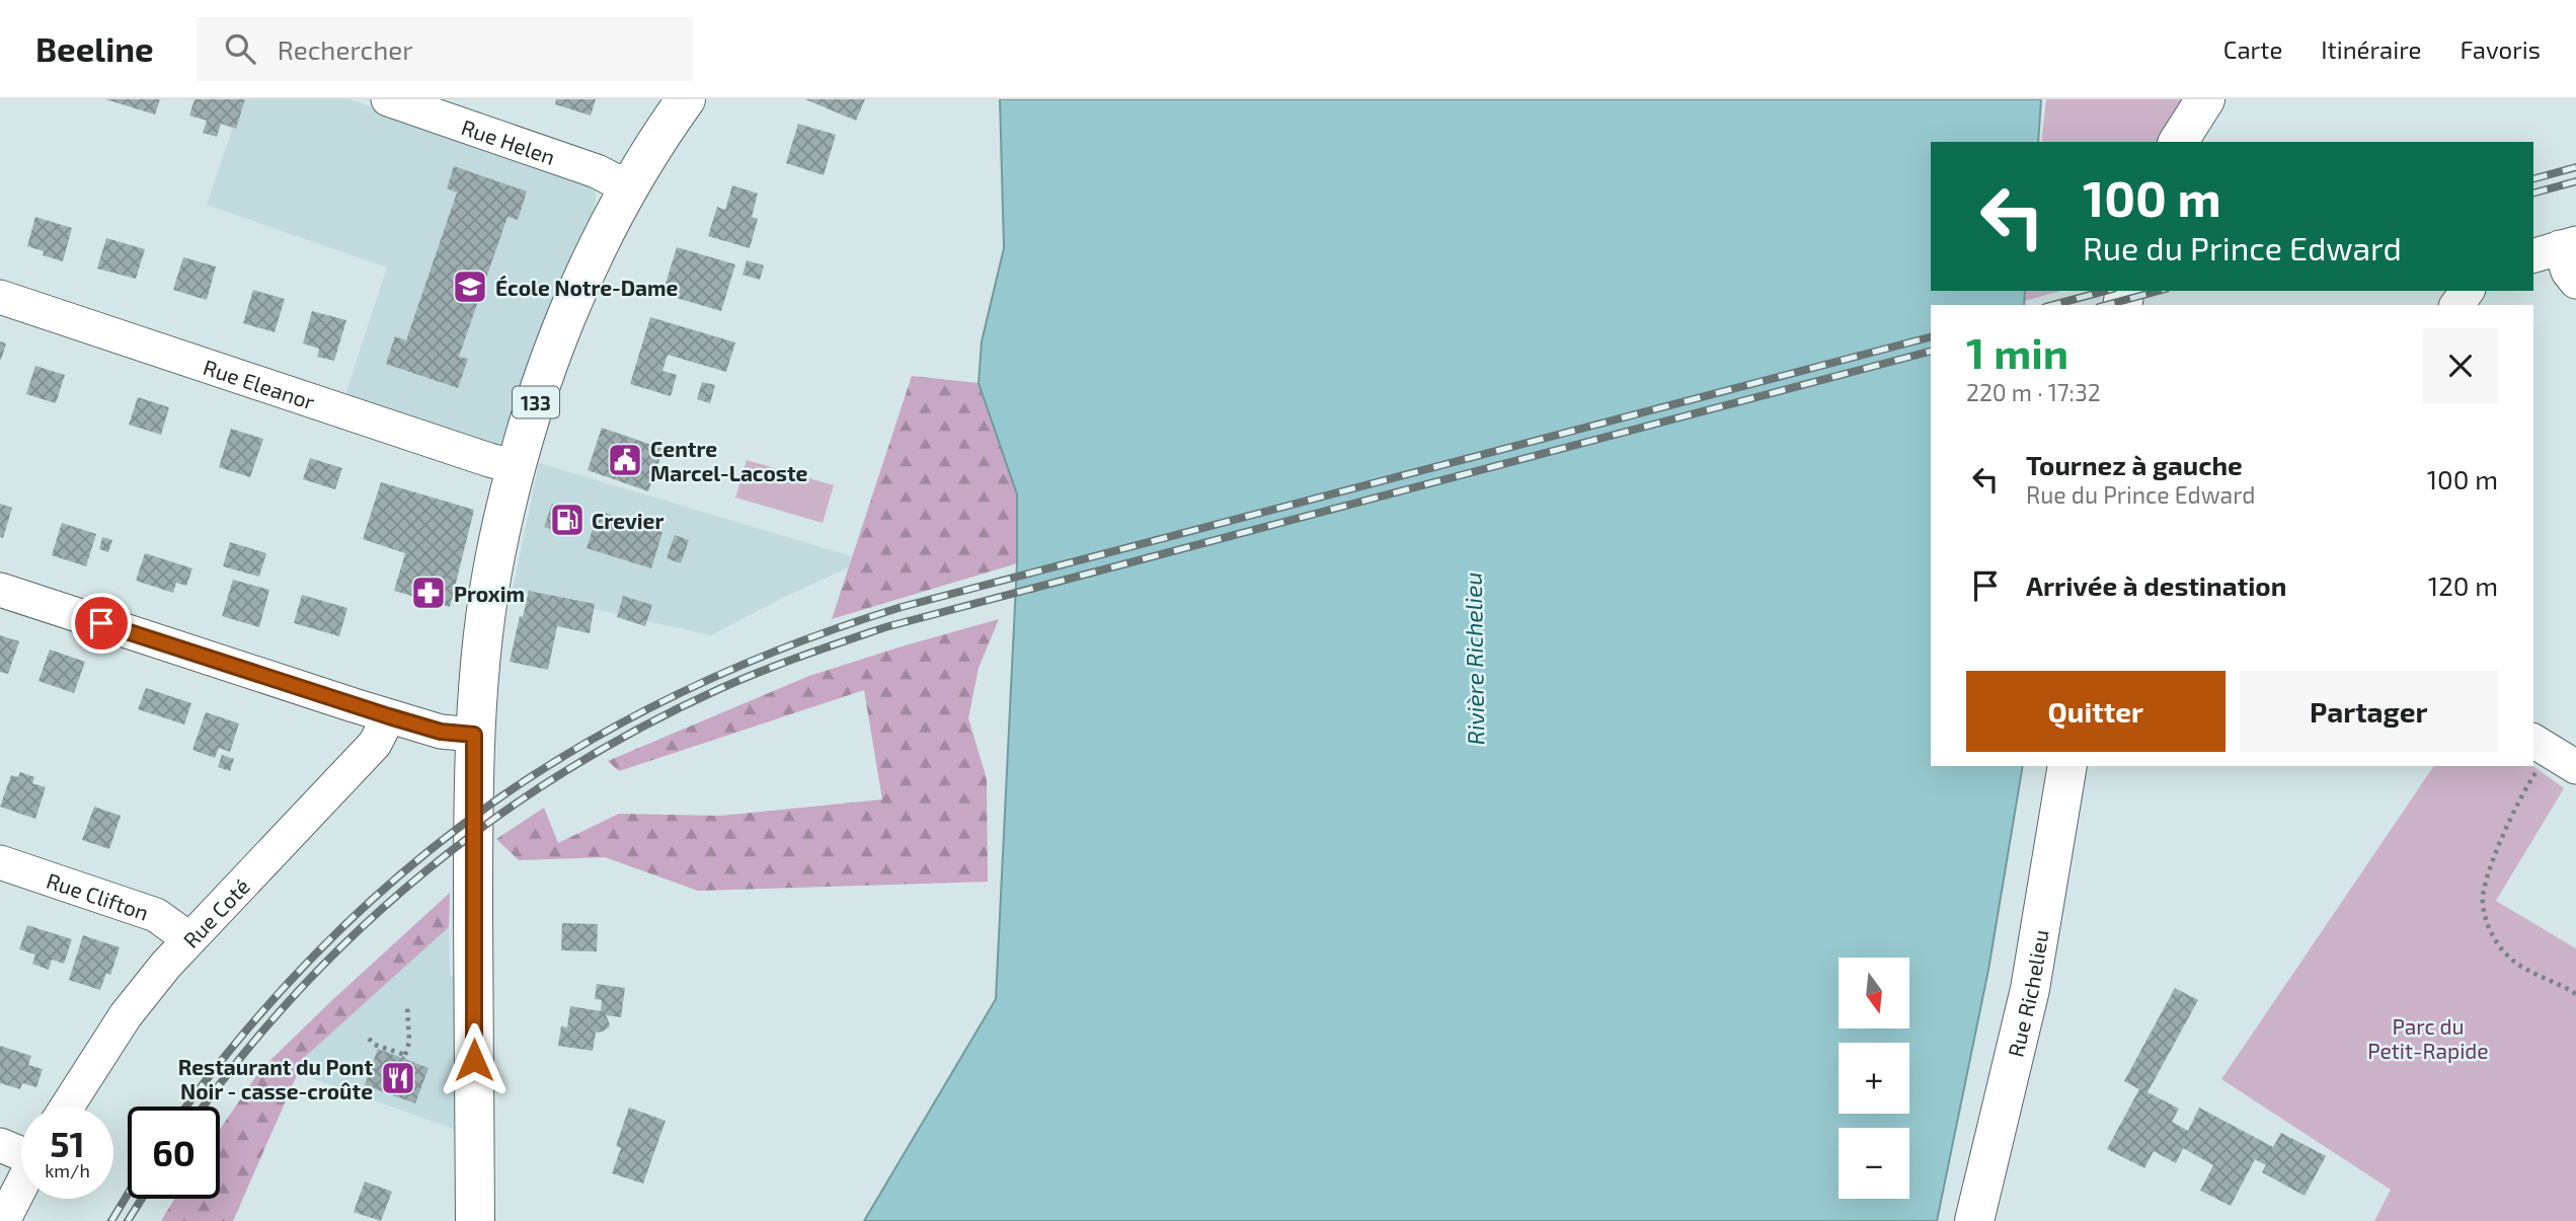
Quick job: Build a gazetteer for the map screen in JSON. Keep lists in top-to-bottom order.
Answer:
{
  "streets": {
    "main road": ["133", "Rue Richelieu"],
    "street": [
      "Rue Helen",
      "Rue Eleanor",
      "Rue Clifton",
      "Rue Coté"
    ]
  },
  "crossings": [
    ["Rue Helen", "133"],
    ["Rue Eleanor", "133"],
    ["Rue Clifton", "Rue Coté"]
  ],
  "water": ["Rivière Richelieu"],
  "parks": ["Parc du Petit-Rapide"],
  "places": {
    "school or university": ["École Notre-Dame"],
    "public building": ["Centre Marcel-Lacoste"],
    "fuel station": ["Crevier"],
    "pharmacy": ["Proxim"],
    "restaurant": ["Restaurant du Pont Noir - casse-croûte"]
  },
  "north": "bottom",
  "page": {
    "header": "Beeline",
    "search": "Rechercher",
    "nav": ["Carte", "Itinéraire", "Favoris"],
    "turn": ["100 m", "Rue du Prince Edward"],
    "heading": ["1 min", "220 m · 17:32"],
    "list": [
      {
        "name": "Tournez à gauche",
        "note": "Rue du Prince Edward",
        "value": "100 m"
      },
      {
        "name": "Arrivée à destination",
        "value": "120 m"
      }
    ],
    "buttons": ["Quitter", "Partager"],
    "map_buttons": ["+", "−"],
    "speed": "51 km/h",
    "limit": "60"
  }
}
